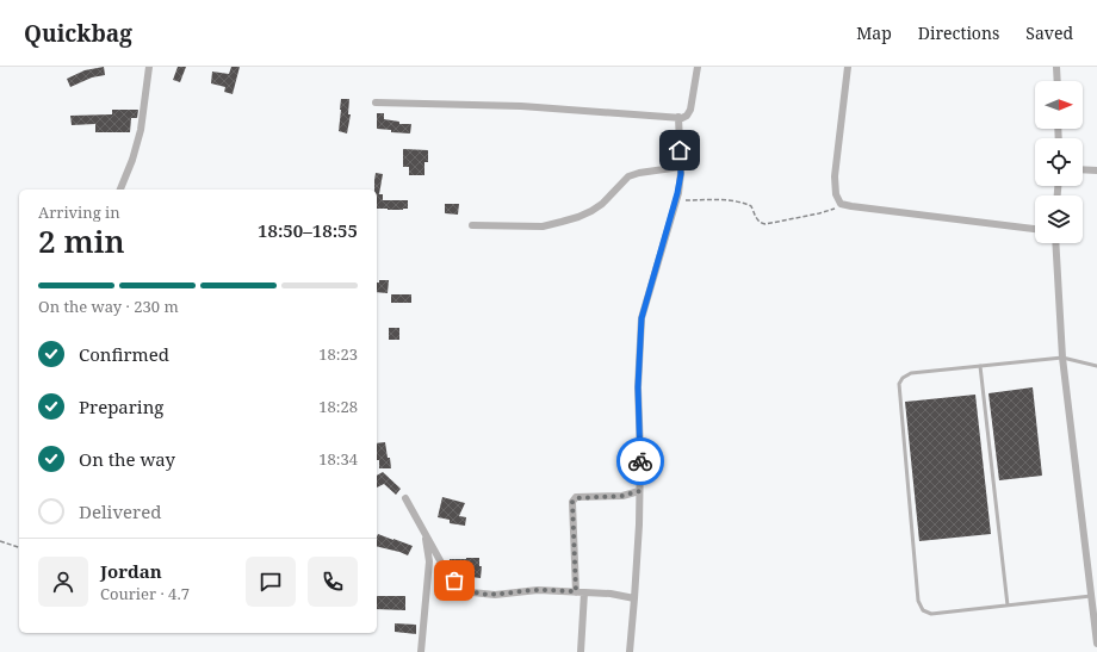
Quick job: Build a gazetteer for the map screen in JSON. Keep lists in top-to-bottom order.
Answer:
{
  "north": "right",
  "page": {
    "header": "Quickbag",
    "nav": ["Map", "Directions", "Saved"],
    "heading": ["2 min", "Arriving in", "18:50–18:55"],
    "panel": ["Jordan", "Courier · 4.7"],
    "bar": "On the way · 230 m",
    "list": [
      ["Confirmed", "18:23"],
      ["Preparing", "18:28"],
      ["On the way", "18:34"],
      "Delivered"
    ]
  }
}
